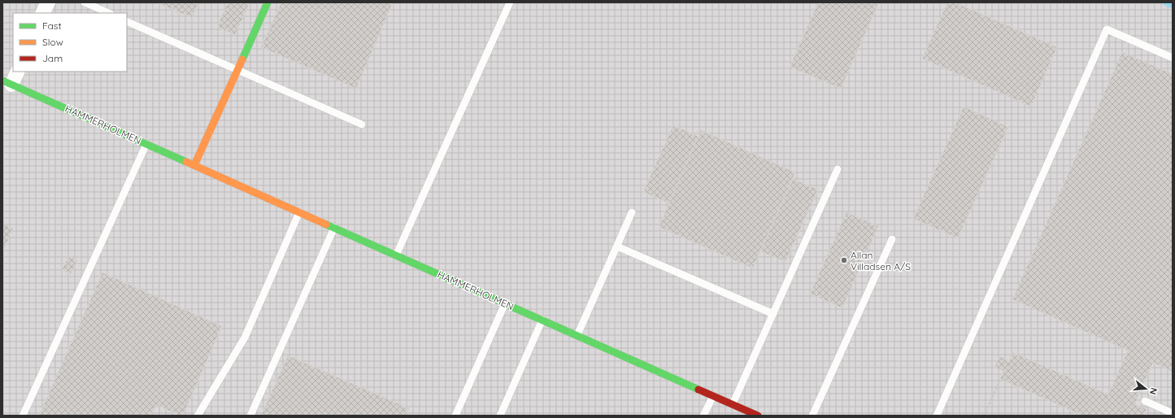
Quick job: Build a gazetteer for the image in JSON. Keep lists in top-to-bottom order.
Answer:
{
  "streets": {
    "street": ["HAMMERHOLMEN"]
  },
  "places": ["Allan Villadsen A/S"],
  "legend": ["Fast", "Slow", "Jam"],
  "north": "right"
}
